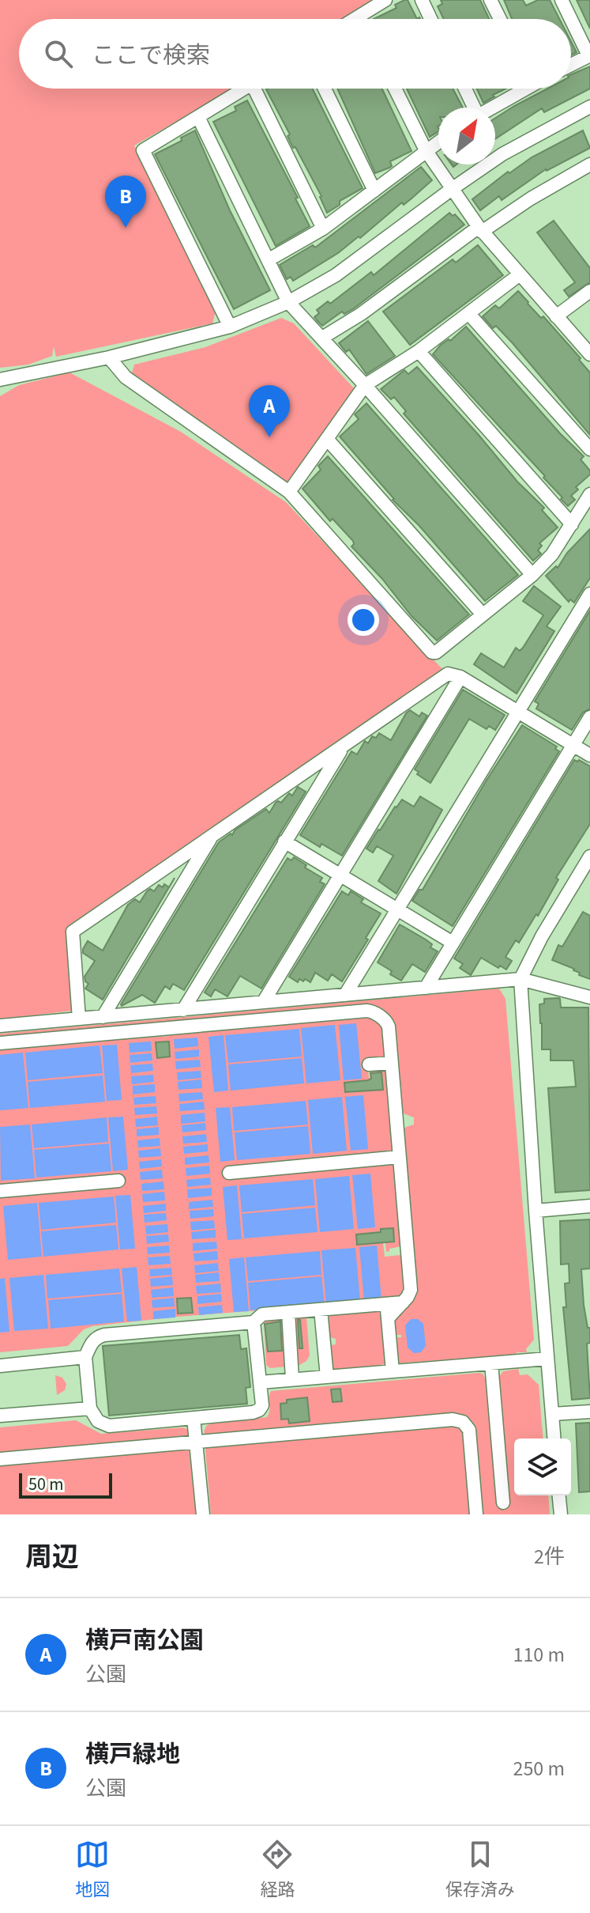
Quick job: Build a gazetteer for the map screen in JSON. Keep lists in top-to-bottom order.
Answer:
{
  "scale_bar": "50 m",
  "north": "top right",
  "page": {
    "search": "ここで検索",
    "pins": ["B", "A"],
    "scale": "50 m",
    "heading": ["周辺", "2件"],
    "list": [
      {
        "mark": "A",
        "name": "横戸南公園",
        "note": "公園",
        "value": "110 m"
      },
      {
        "mark": "B",
        "name": "横戸緑地",
        "note": "公園",
        "value": "250 m"
      }
    ],
    "nav": ["地図", "経路", "保存済み"]
  }
}
